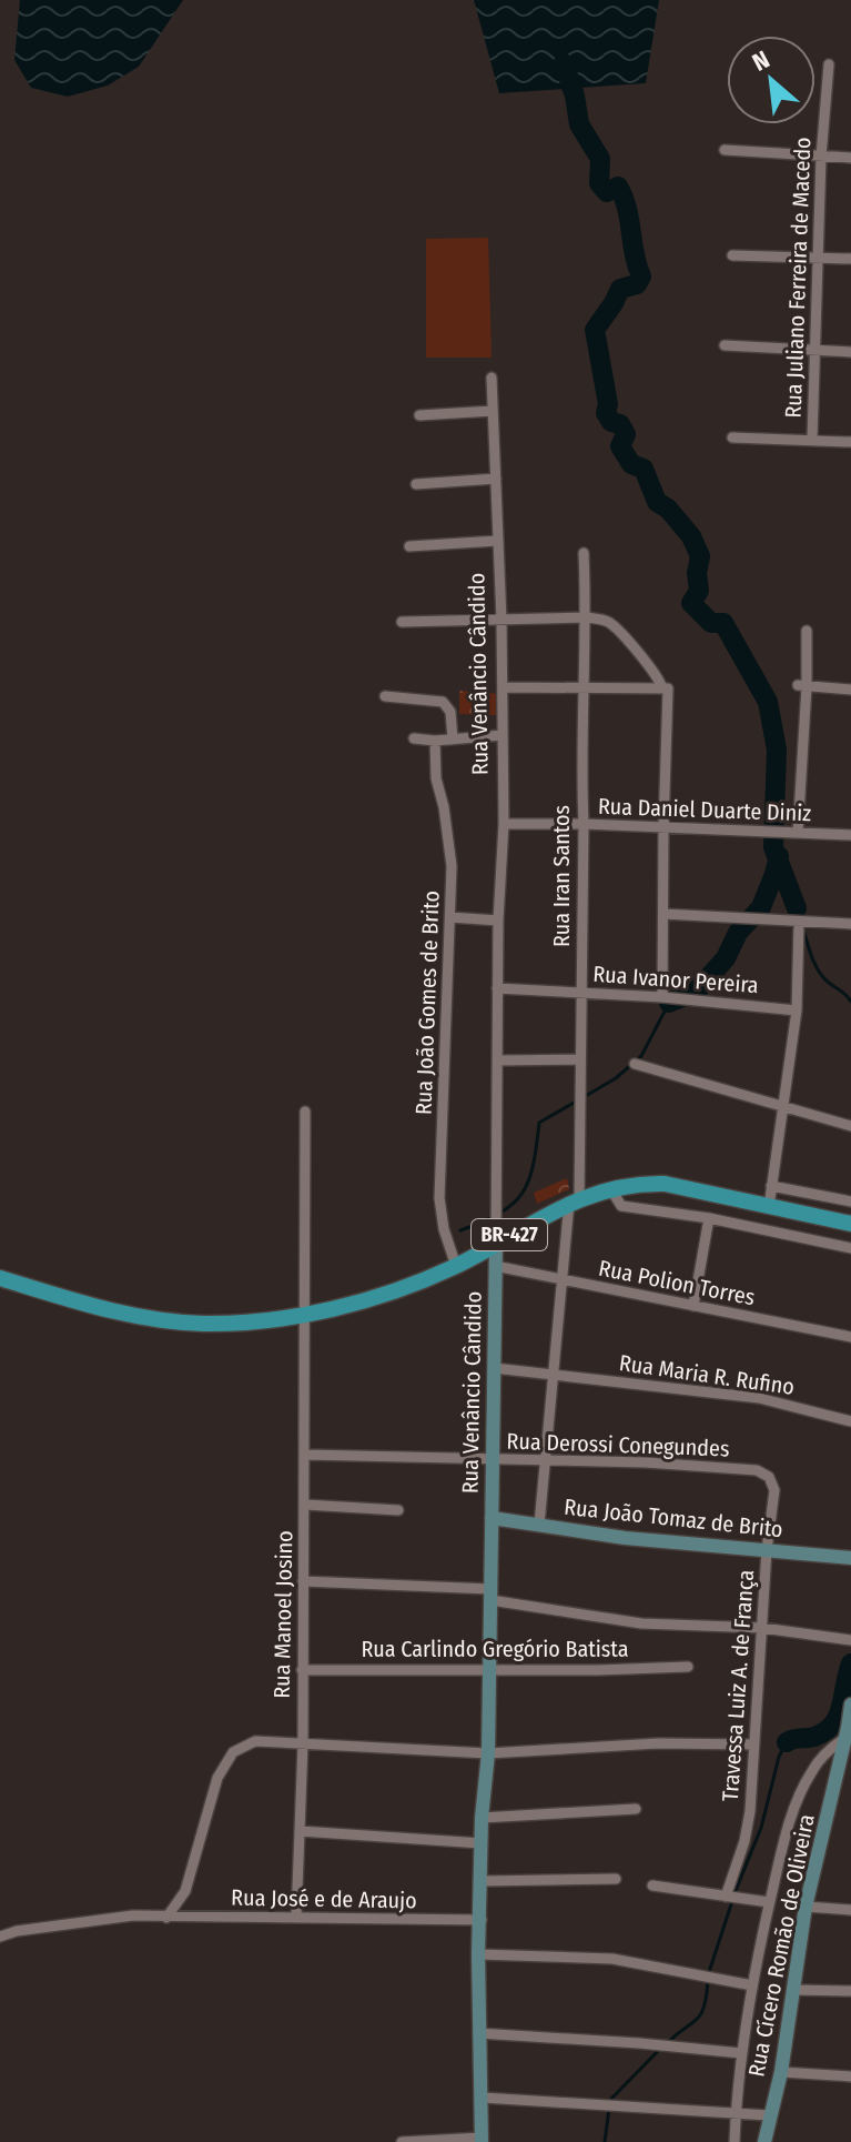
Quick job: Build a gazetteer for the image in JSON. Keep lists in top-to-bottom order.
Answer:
{
  "streets": {
    "main road": ["BR-427"],
    "street": [
      "Rua Juliano Ferreira de Macedo",
      "Rua Venâncio Cândido",
      "Rua Daniel Duarte Diniz",
      "Rua Iran Santos",
      "Rua Ivanor Pereira",
      "Rua João Gomes de Brito",
      "Rua Polion Torres",
      "Rua Maria R. Rufino",
      "Rua Derossi Conegundes",
      "Rua João Tomaz de Brito",
      "Rua Manoel Josino",
      "Rua Carlindo Gregório Batista",
      "Travessa Luiz A. de França",
      "Rua José e de Araujo",
      "Rua Cícero Romão de Oliveira"
    ]
  },
  "crossings": [
    ["Rua Venâncio Cândido", "Rua Daniel Duarte Diniz"],
    ["Rua Venâncio Cândido", "Rua Ivanor Pereira"],
    ["Rua Venâncio Cândido", "BR-427"],
    ["Rua Venâncio Cândido", "Rua Polion Torres"],
    ["Rua Venâncio Cândido", "Rua Maria R. Rufino"],
    ["Rua Venâncio Cândido", "Rua Derossi Conegundes"],
    ["Rua Venâncio Cândido", "Rua João Tomaz de Brito"],
    ["Rua Venâncio Cândido", "Rua Carlindo Gregório Batista"],
    ["Rua Venâncio Cândido", "Rua José e de Araujo"],
    ["Rua Daniel Duarte Diniz", "Rua Iran Santos"],
    ["Rua Iran Santos", "Rua Ivanor Pereira"],
    ["Rua Iran Santos", "BR-427"],
    ["Rua Iran Santos", "Rua Polion Torres"],
    ["Rua Iran Santos", "Rua Maria R. Rufino"],
    ["Rua Iran Santos", "Rua Derossi Conegundes"],
    ["Rua Iran Santos", "Rua João Tomaz de Brito"],
    ["Rua João Gomes de Brito", "BR-427"],
    ["BR-427", "Rua Manoel Josino"],
    ["Rua Derossi Conegundes", "Rua Manoel Josino"],
    ["Rua Derossi Conegundes", "Travessa Luiz A. de França"],
    ["Rua João Tomaz de Brito", "Travessa Luiz A. de França"],
    ["Rua Manoel Josino", "Rua Carlindo Gregório Batista"],
    ["Rua Manoel Josino", "Rua José e de Araujo"]
  ],
  "north": "top left"
}
